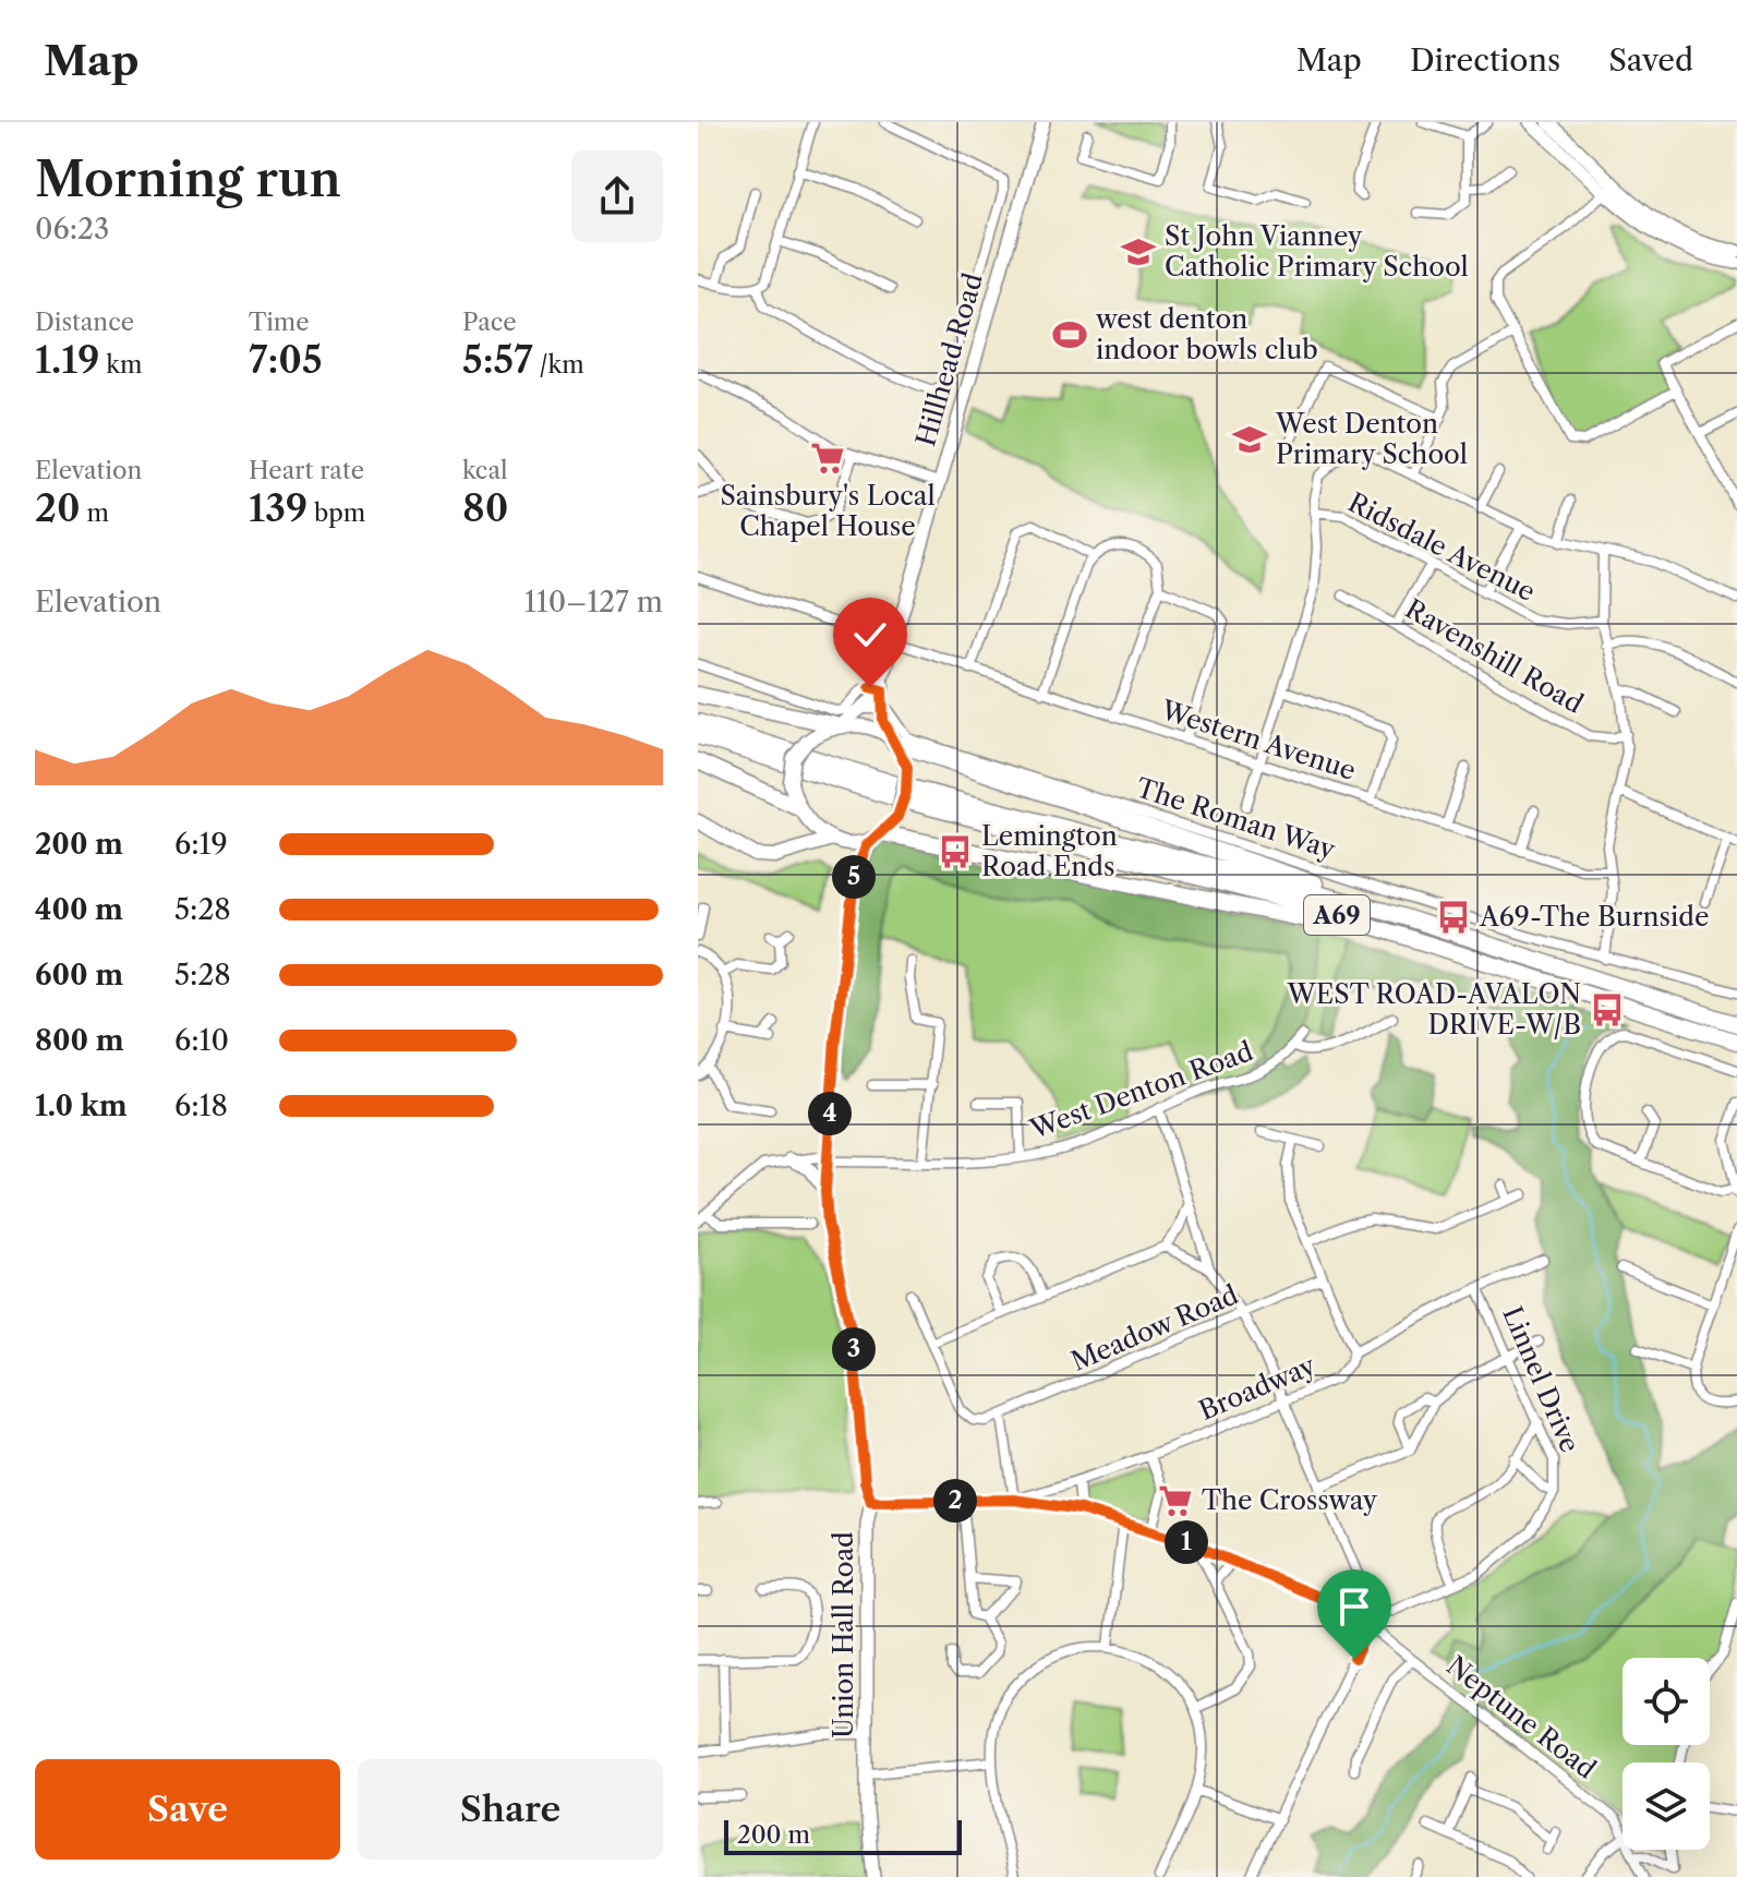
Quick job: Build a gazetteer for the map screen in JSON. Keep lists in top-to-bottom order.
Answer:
{
  "streets": {
    "highway": ["A69"],
    "street": [
      "Hillhead Road",
      "Ridsdale Avenue",
      "Ravenshill Road",
      "Western Avenue",
      "The Roman Way",
      "West Denton Road",
      "Meadow Road",
      "Linnel Drive",
      "Broadway",
      "Union Hall Road",
      "Neptune Road"
    ]
  },
  "crossings": [
    ["Hillhead Road", "Western Avenue"],
    ["Hillhead Road", "The Roman Way"],
    ["West Denton Road", "Union Hall Road"],
    ["Linnel Drive", "Broadway"],
    ["Broadway", "Neptune Road"]
  ],
  "places": {
    "school or university": ["St John Vianney Catholic Primary School", "West Denton Primary School"],
    "sports": ["west denton indoor bowls club"],
    "supermarket": ["Sainsbury's Local Chapel House", "The Crossway"],
    "bus stop": ["Lemington Road Ends", "A69-The Burnside", "WEST ROAD-AVALON DRIVE-W/B"]
  },
  "scale_bar": "200 m",
  "page": {
    "header": "Map",
    "nav": ["Map", "Directions", "Saved"],
    "heading": ["Morning run", "06:23"],
    "stats": [
      ["Distance", "1.19 km"],
      ["Time", "7:05"],
      ["Pace", "5:57 /km"],
      ["Elevation", "20 m"],
      ["Heart rate", "139 bpm"],
      ["kcal", "80"]
    ],
    "chart": ["Elevation", "110–127 m"],
    "list": [
      {
        "name": "200 m",
        "note": "6:19"
      },
      {
        "name": "400 m",
        "note": "5:28"
      },
      {
        "name": "600 m",
        "note": "5:28"
      },
      {
        "name": "800 m",
        "note": "6:10"
      },
      {
        "name": "1.0 km",
        "note": "6:18"
      }
    ],
    "pins": [
      "5",
      "4",
      "3",
      "2",
      "1"
    ],
    "buttons": ["Save", "Share"],
    "scale": "200 m"
  }
}
